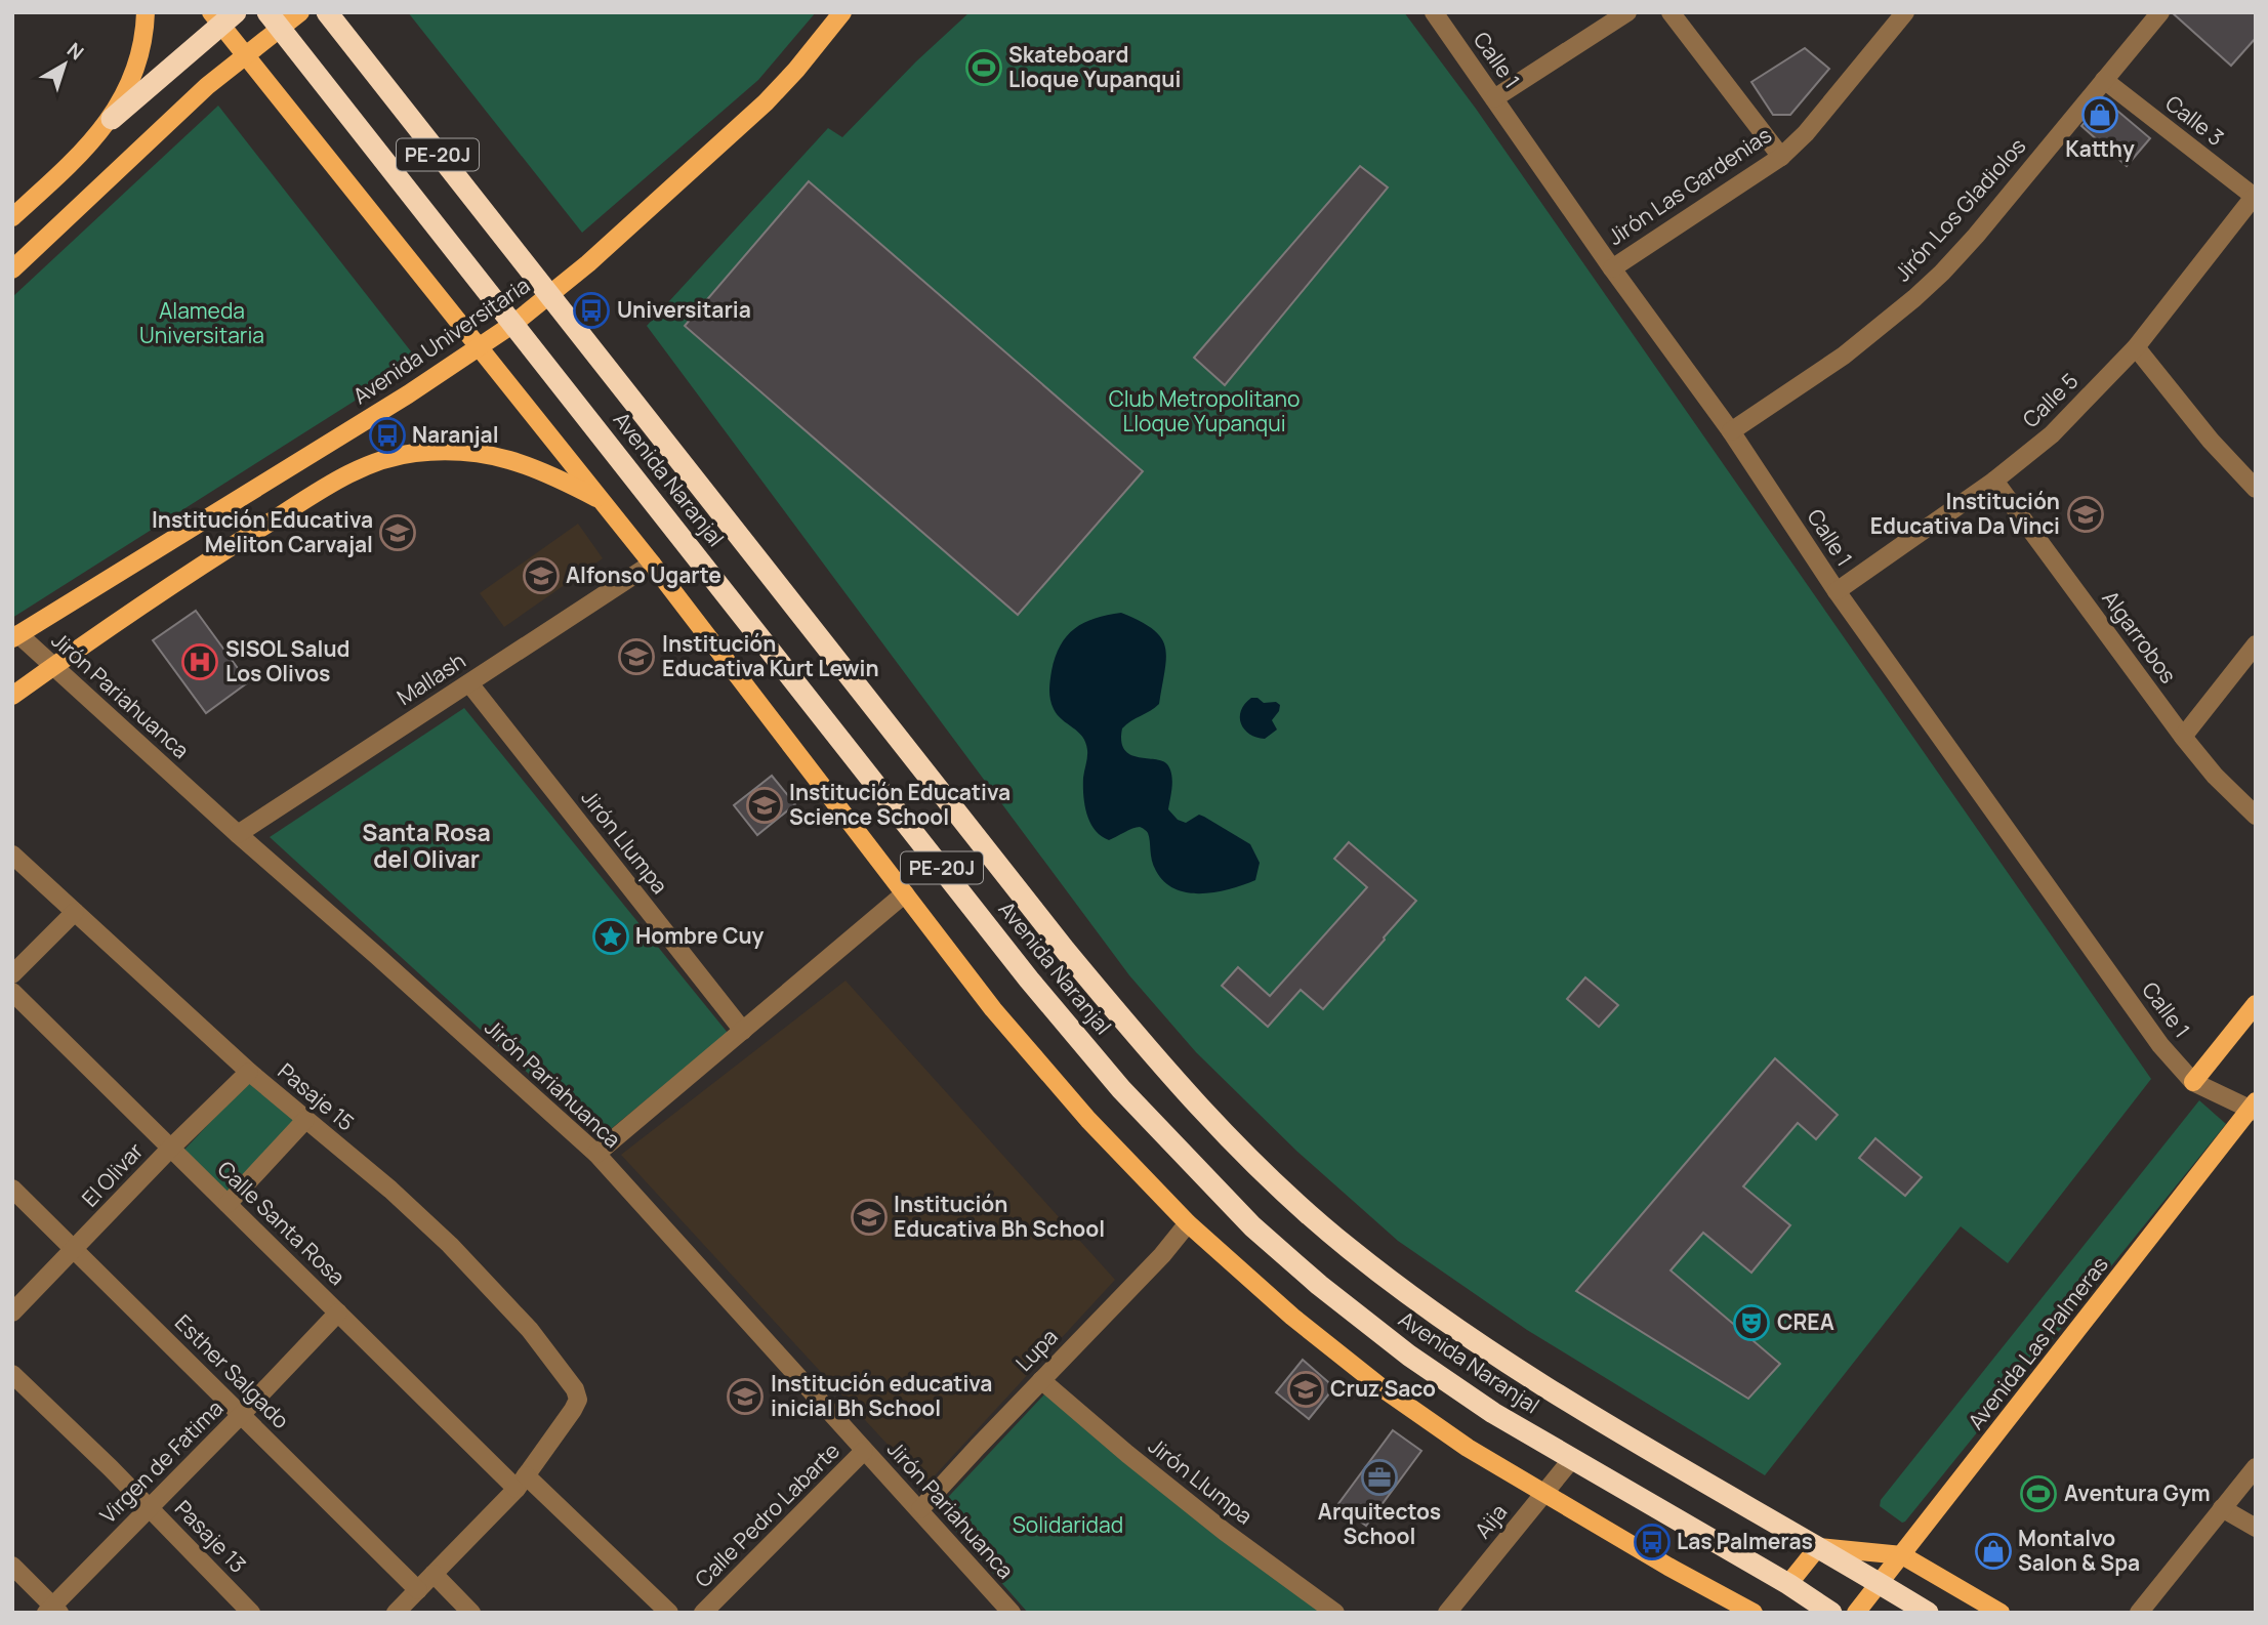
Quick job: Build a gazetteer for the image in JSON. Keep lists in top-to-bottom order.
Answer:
{
  "streets": {
    "highway": ["PE-20J", "Avenida Naranjal"],
    "main road": ["Avenida Universitaria", "Avenida Las Palmeras"],
    "street": [
      "Calle 1",
      "Calle 3",
      "Jirón Las Gardenias",
      "Jirón Los Gladiolos",
      "Calle 5",
      "Algarrobos",
      "Mallash",
      "Jirón Pariahuanca",
      "Jirón Llumpa",
      "Pasaje 15",
      "El Olivar",
      "Calle Santa Rosa",
      "Lupa",
      "Esther Salgado",
      "Virgen de Fatima",
      "Calle Pedro Labarte",
      "Aija",
      "Pasaje 13"
    ]
  },
  "crossings": [
    ["Calle 1", "Jirón Las Gardenias"],
    ["Calle 1", "Jirón Los Gladiolos"],
    ["Calle 1", "Calle 5"],
    ["Calle 3", "Jirón Los Gladiolos"],
    ["Calle 3", "Calle 5"],
    ["Avenida Universitaria", "Avenida Naranjal"],
    ["Avenida Universitaria", "Jirón Pariahuanca"],
    ["Calle 5", "Algarrobos"],
    ["Avenida Naranjal", "Avenida Las Palmeras"],
    ["Avenida Naranjal", "Aija"],
    ["Mallash", "Jirón Pariahuanca"],
    ["Mallash", "Jirón Llumpa"],
    ["Jirón Pariahuanca", "Lupa"],
    ["Jirón Pariahuanca", "Calle Pedro Labarte"],
    ["Jirón Llumpa", "Lupa"],
    ["Pasaje 15", "El Olivar"],
    ["Pasaje 15", "Calle Santa Rosa"],
    ["El Olivar", "Calle Santa Rosa"],
    ["El Olivar", "Esther Salgado"],
    ["Calle Santa Rosa", "Virgen de Fatima"],
    ["Esther Salgado", "Virgen de Fatima"],
    ["Virgen de Fatima", "Pasaje 13"]
  ],
  "districts": ["Santa Rosa del Olivar"],
  "parks": ["Alameda Universitaria", "Club Metropolitano Lloque Yupanqui", "Solidaridad"],
  "places": {
    "sports": ["Skateboard Lloque Yupanqui", "Aventura Gym"],
    "shop": ["Katthy", "Montalvo Salon & Spa"],
    "bus stop": ["Universitaria", "Naranjal", "Las Palmeras"],
    "school or university": [
      "Institución Educativa Da Vinci",
      "Institución Educativa Meliton Carvajal",
      "Alfonso Ugarte",
      "Institución Educativa Kurt Lewin",
      "Institución Educativa Science School",
      "Institución Educativa Bh School",
      "Cruz Saco",
      "Institución educativa inicial Bh School"
    ],
    "hospital": ["SISOL Salud Los Olivos"],
    "place": ["Hombre Cuy"],
    "theatre": ["CREA"],
    "office": ["Arquitectos School"]
  },
  "north": "top right"
}
